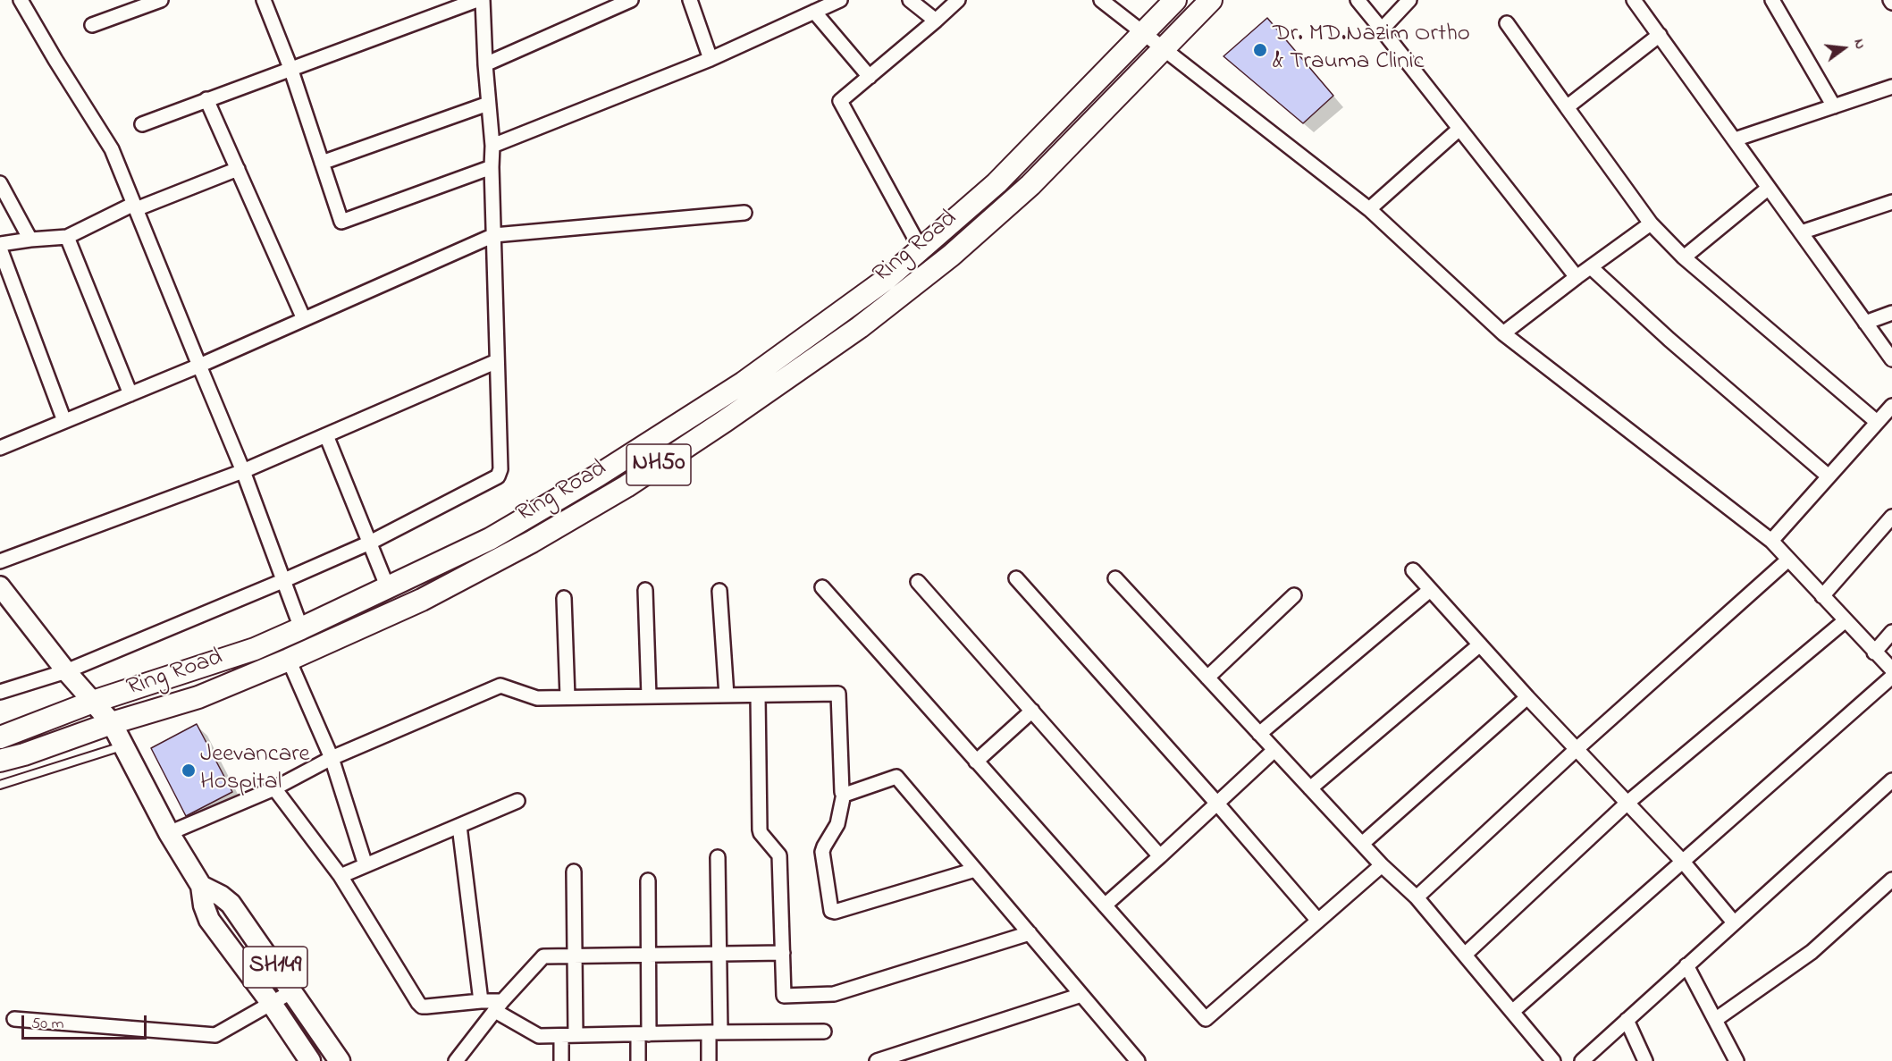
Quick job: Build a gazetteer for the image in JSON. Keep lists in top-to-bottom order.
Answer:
{
  "streets": {
    "highway": ["Ring Road", "NH50"],
    "main road": ["SH149"]
  },
  "crossings": [
    ["Ring Road", "SH149"]
  ],
  "places": ["Dr. MD.Nazim Ortho & Trauma Clinic", "Jeevancare Hospital"],
  "scale_bar": "50 m",
  "north": "right"
}
